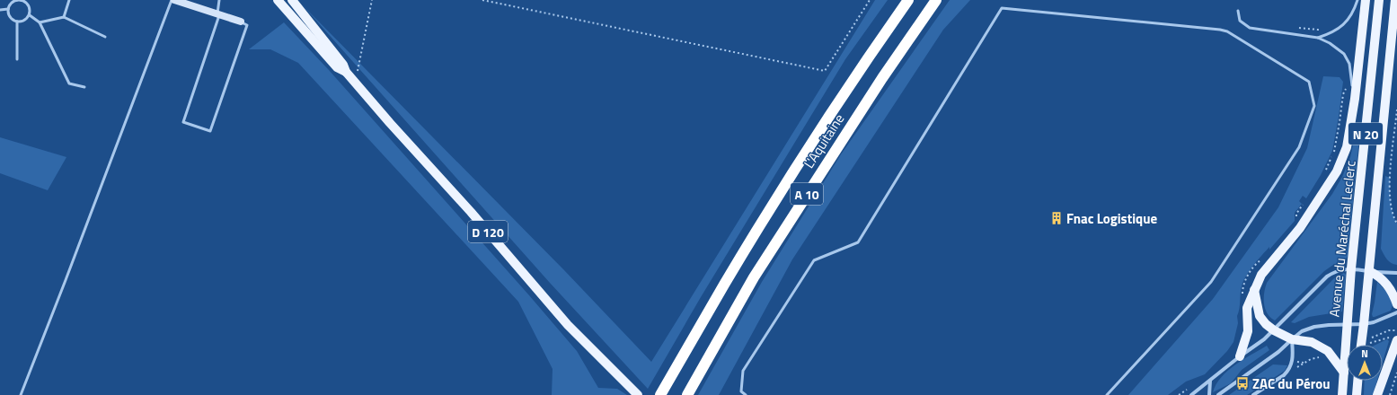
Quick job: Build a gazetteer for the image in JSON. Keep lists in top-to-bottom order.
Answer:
{
  "streets": {
    "highway": ["L'Aquitaine", "A 10"],
    "main road": ["N 20", "D 120", "Avenue du Maréchal Leclerc"]
  },
  "places": {
    "building": ["Fnac Logistique"],
    "bus stop": ["ZAC du Pérou"]
  },
  "north": "top"
}
